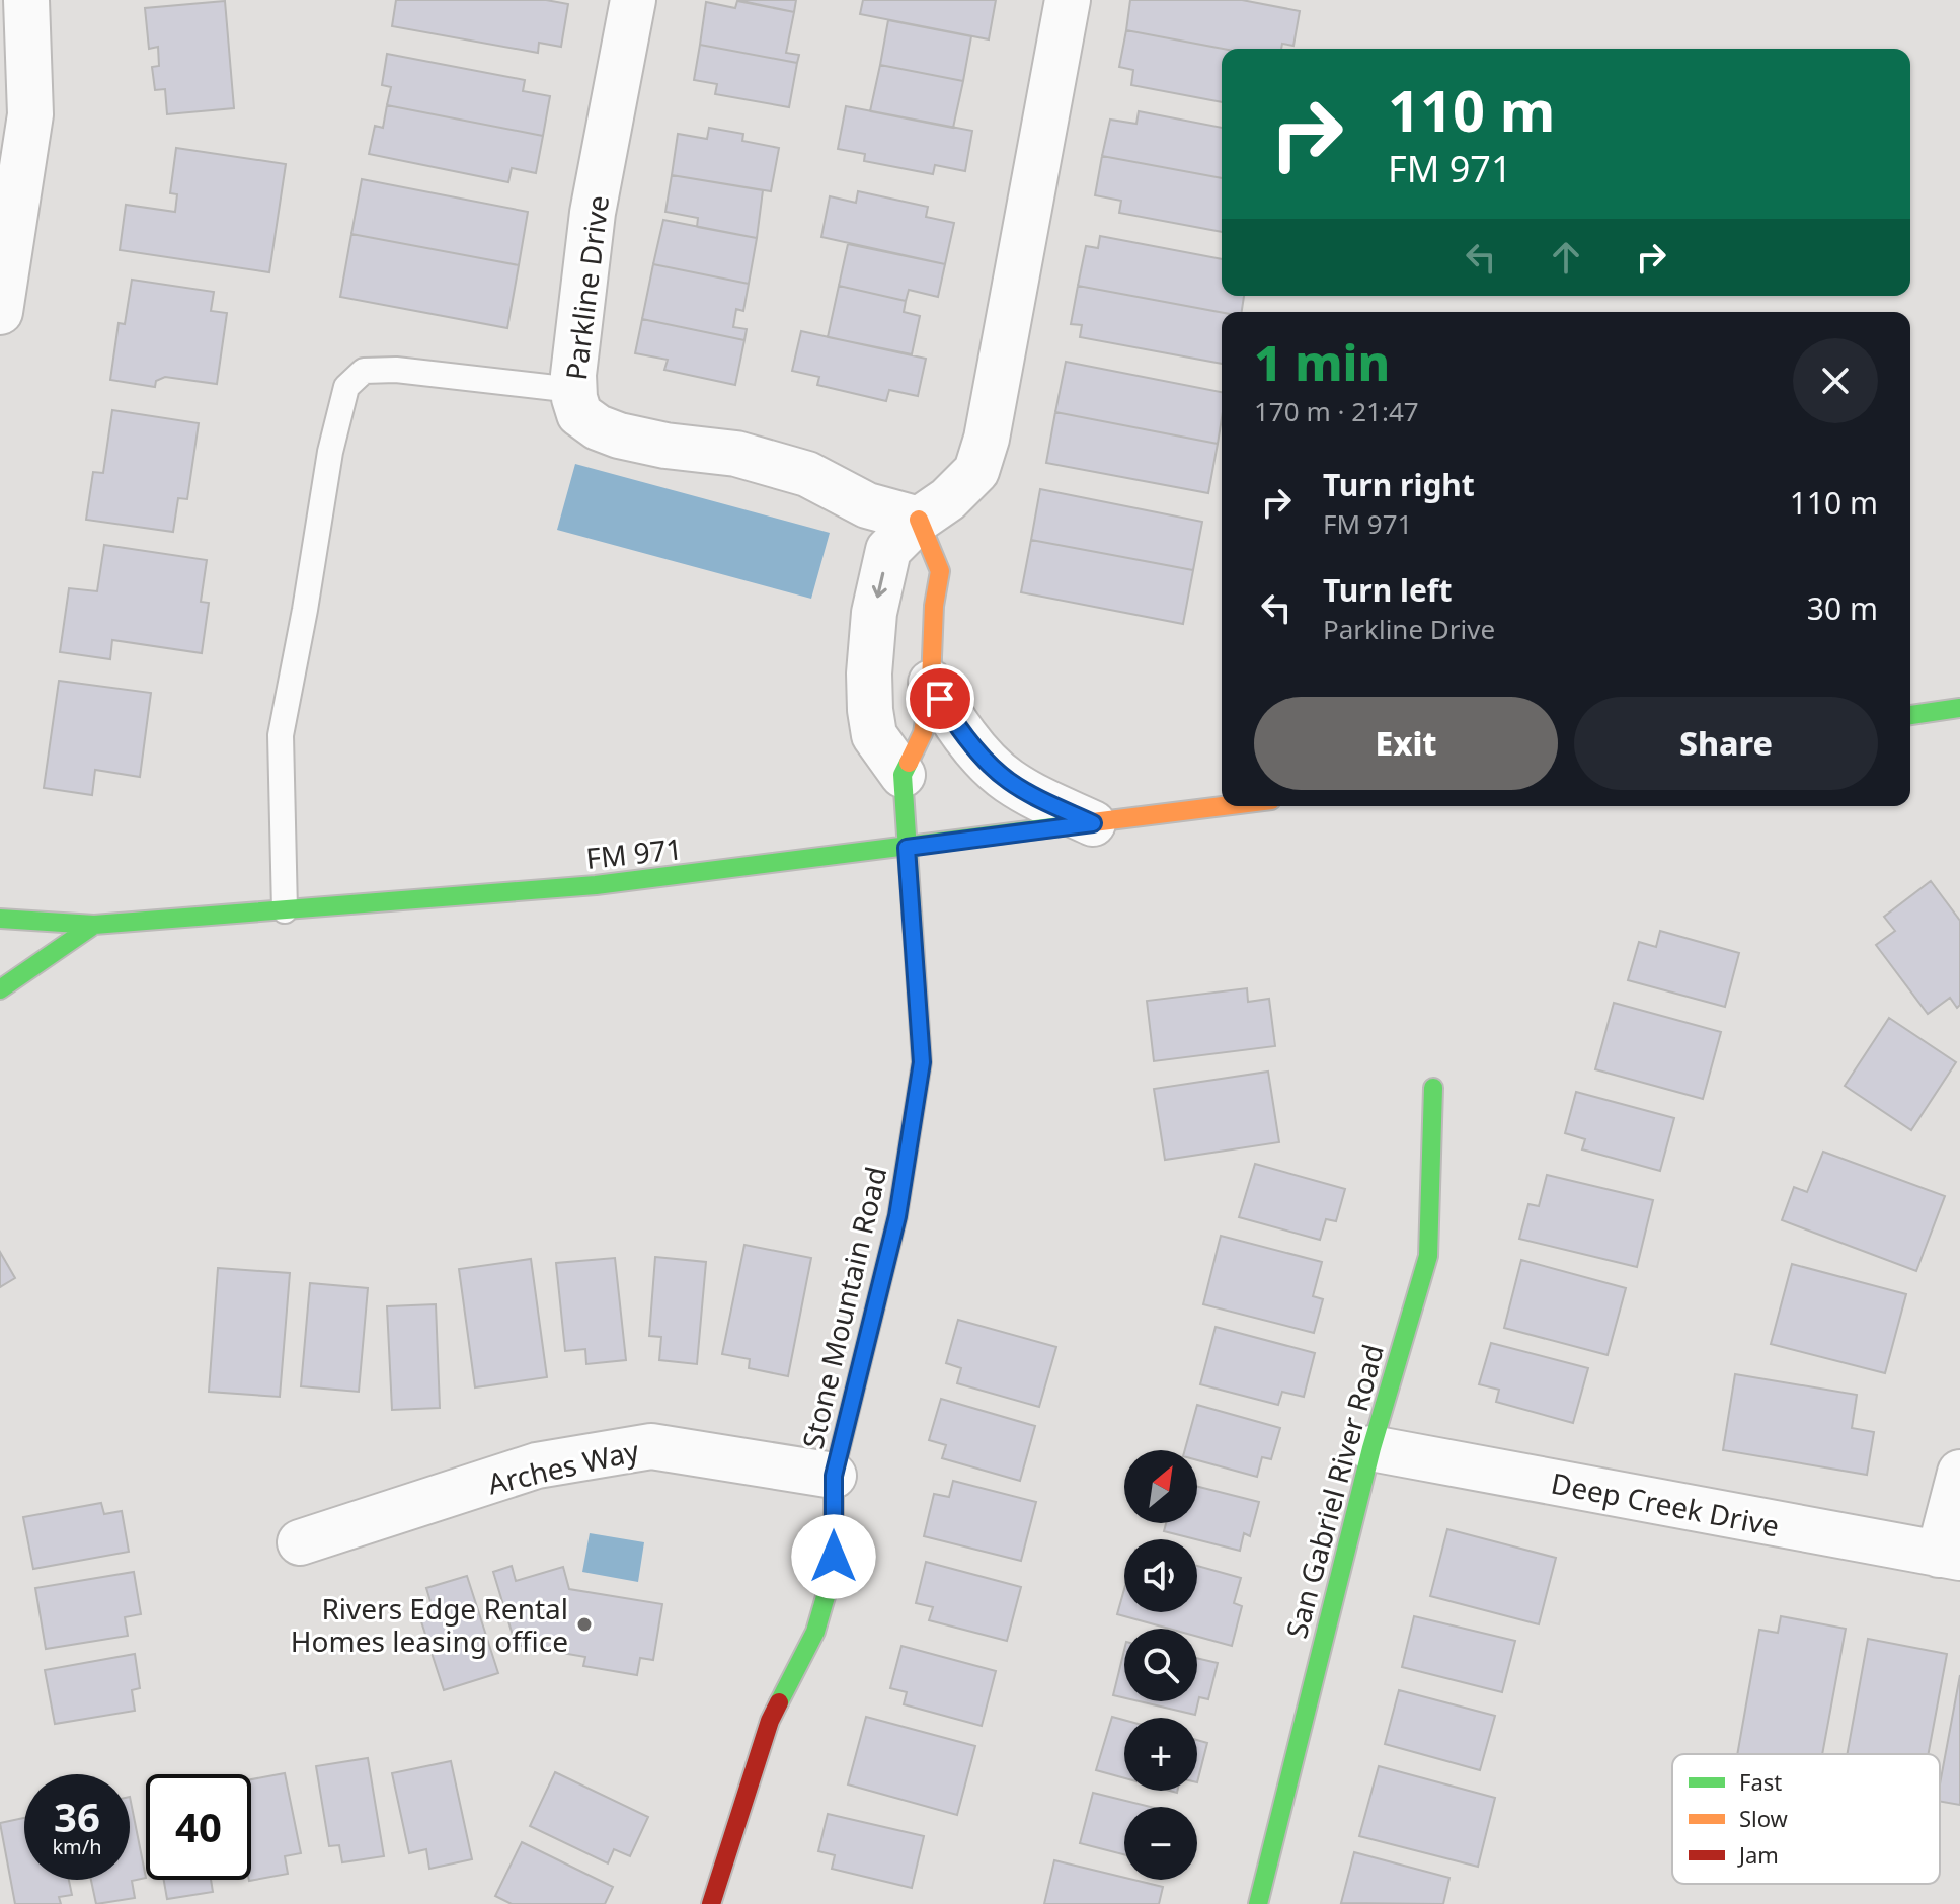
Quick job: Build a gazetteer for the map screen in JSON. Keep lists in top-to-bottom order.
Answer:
{
  "streets": {
    "street": [
      "Parkline Drive",
      "FM 971",
      "Stone Mountain Road",
      "Arches Way",
      "San Gabriel River Road",
      "Deep Creek Drive"
    ]
  },
  "crossings": [
    ["FM 971", "Stone Mountain Road"],
    ["Stone Mountain Road", "Arches Way"],
    ["San Gabriel River Road", "Deep Creek Drive"]
  ],
  "places": ["Rivers Edge Rental Homes leasing office"],
  "legend": ["Fast", "Slow", "Jam"],
  "north": "top right",
  "page": {
    "turn": ["110 m", "FM 971"],
    "heading": ["1 min", "170 m · 21:47"],
    "list": [
      {
        "name": "Turn right",
        "note": "FM 971",
        "value": "110 m"
      },
      {
        "name": "Turn left",
        "note": "Parkline Drive",
        "value": "30 m"
      }
    ],
    "buttons": ["Exit", "Share"],
    "map_buttons": ["+", "−"],
    "speed": "36 km/h",
    "limit": "40"
  }
}
